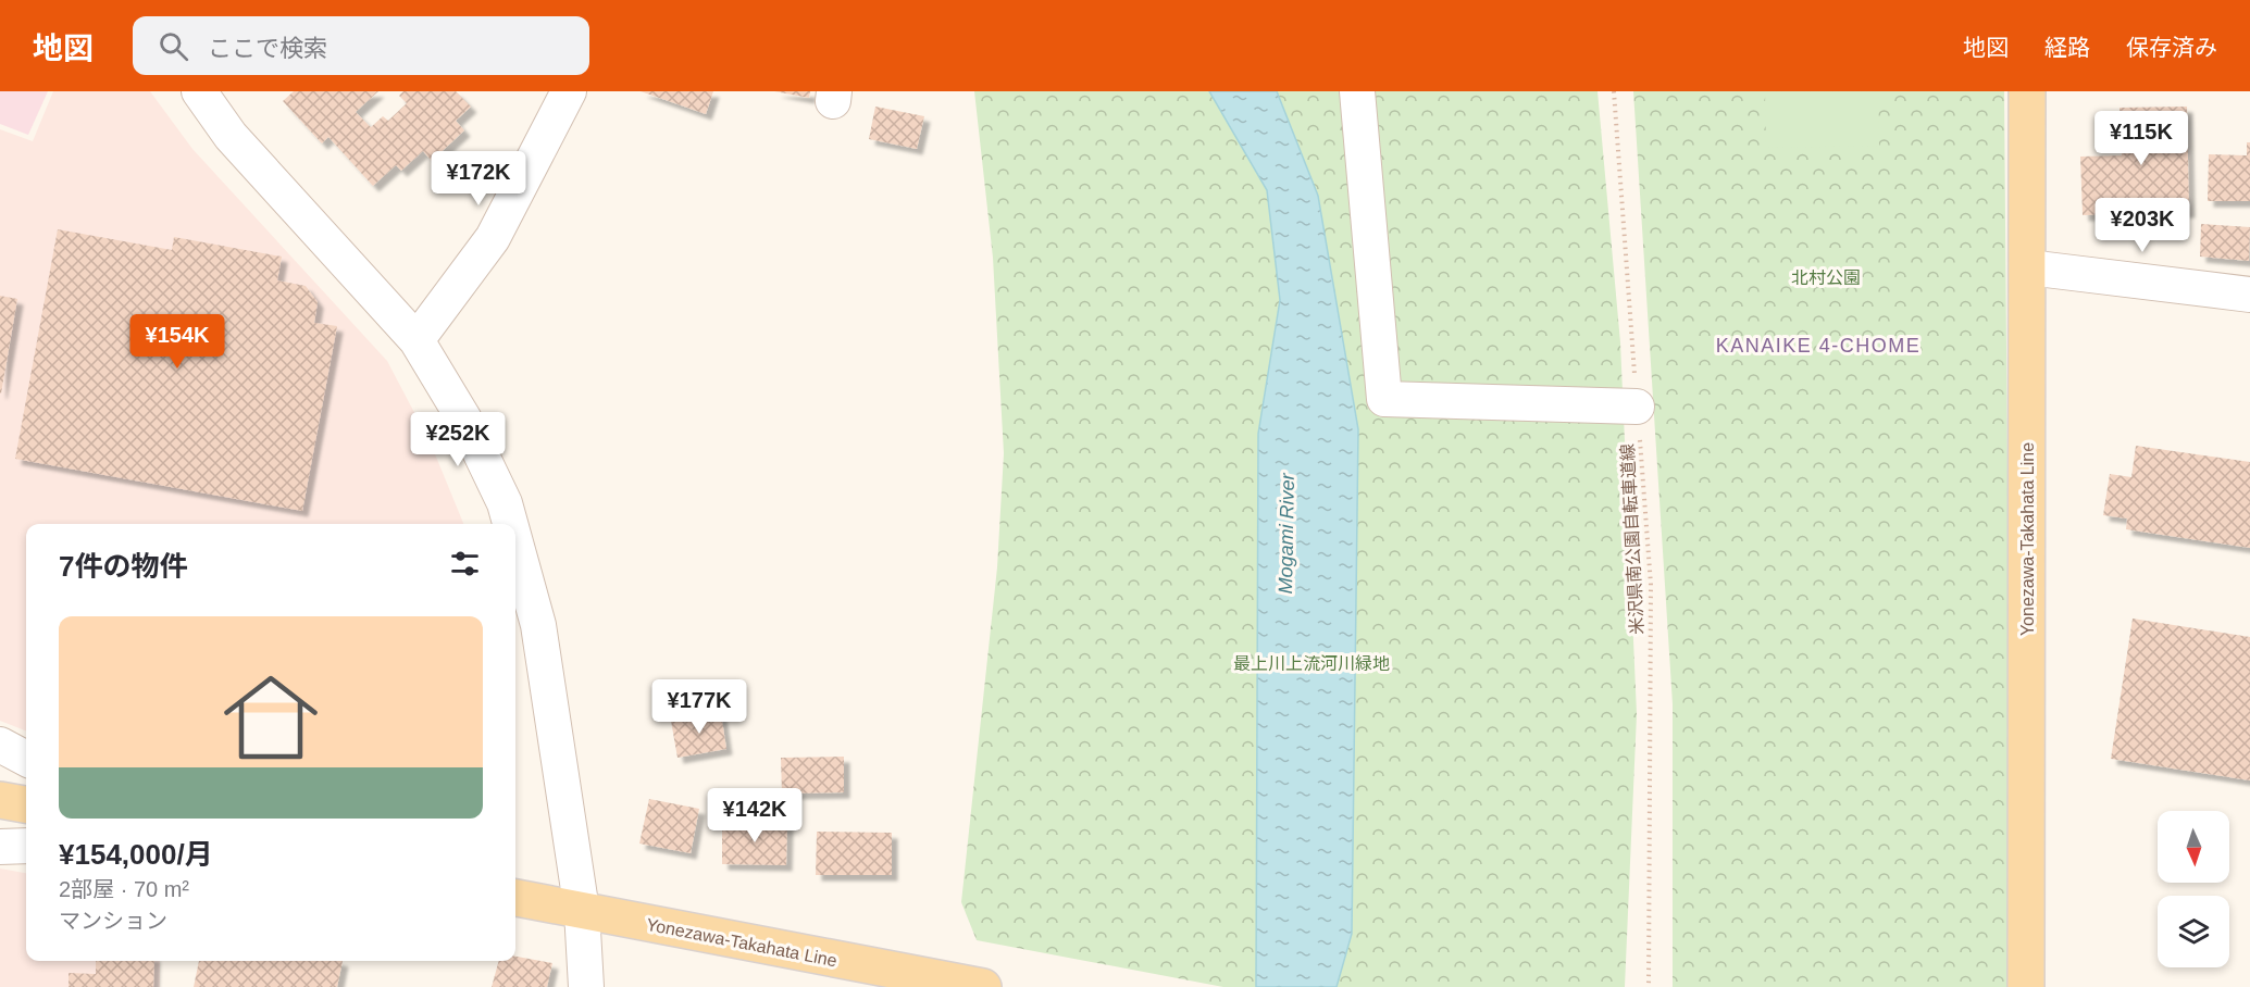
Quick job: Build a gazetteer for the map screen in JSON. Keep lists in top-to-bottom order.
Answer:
{
  "streets": {
    "main road": ["Yonezawa-Takahata Line"],
    "path": ["米沢県南公園自転車道線"]
  },
  "districts": ["KANAIKE 4-CHOME"],
  "water": ["Mogami River"],
  "parks": ["北村公園", "最上川上流河川緑地"],
  "north": "bottom",
  "page": {
    "header": "地図",
    "search": "ここで検索",
    "nav": ["地図", "経路", "保存済み"],
    "price": [
      "¥115K",
      "¥172K",
      "¥203K",
      "¥154K",
      "¥252K",
      "¥177K",
      "¥142K"
    ],
    "heading": "7件の物件",
    "list": [
      {
        "name": "¥154,000/月",
        "note": "2部屋 · 70 m² · マンション"
      }
    ]
  }
}
